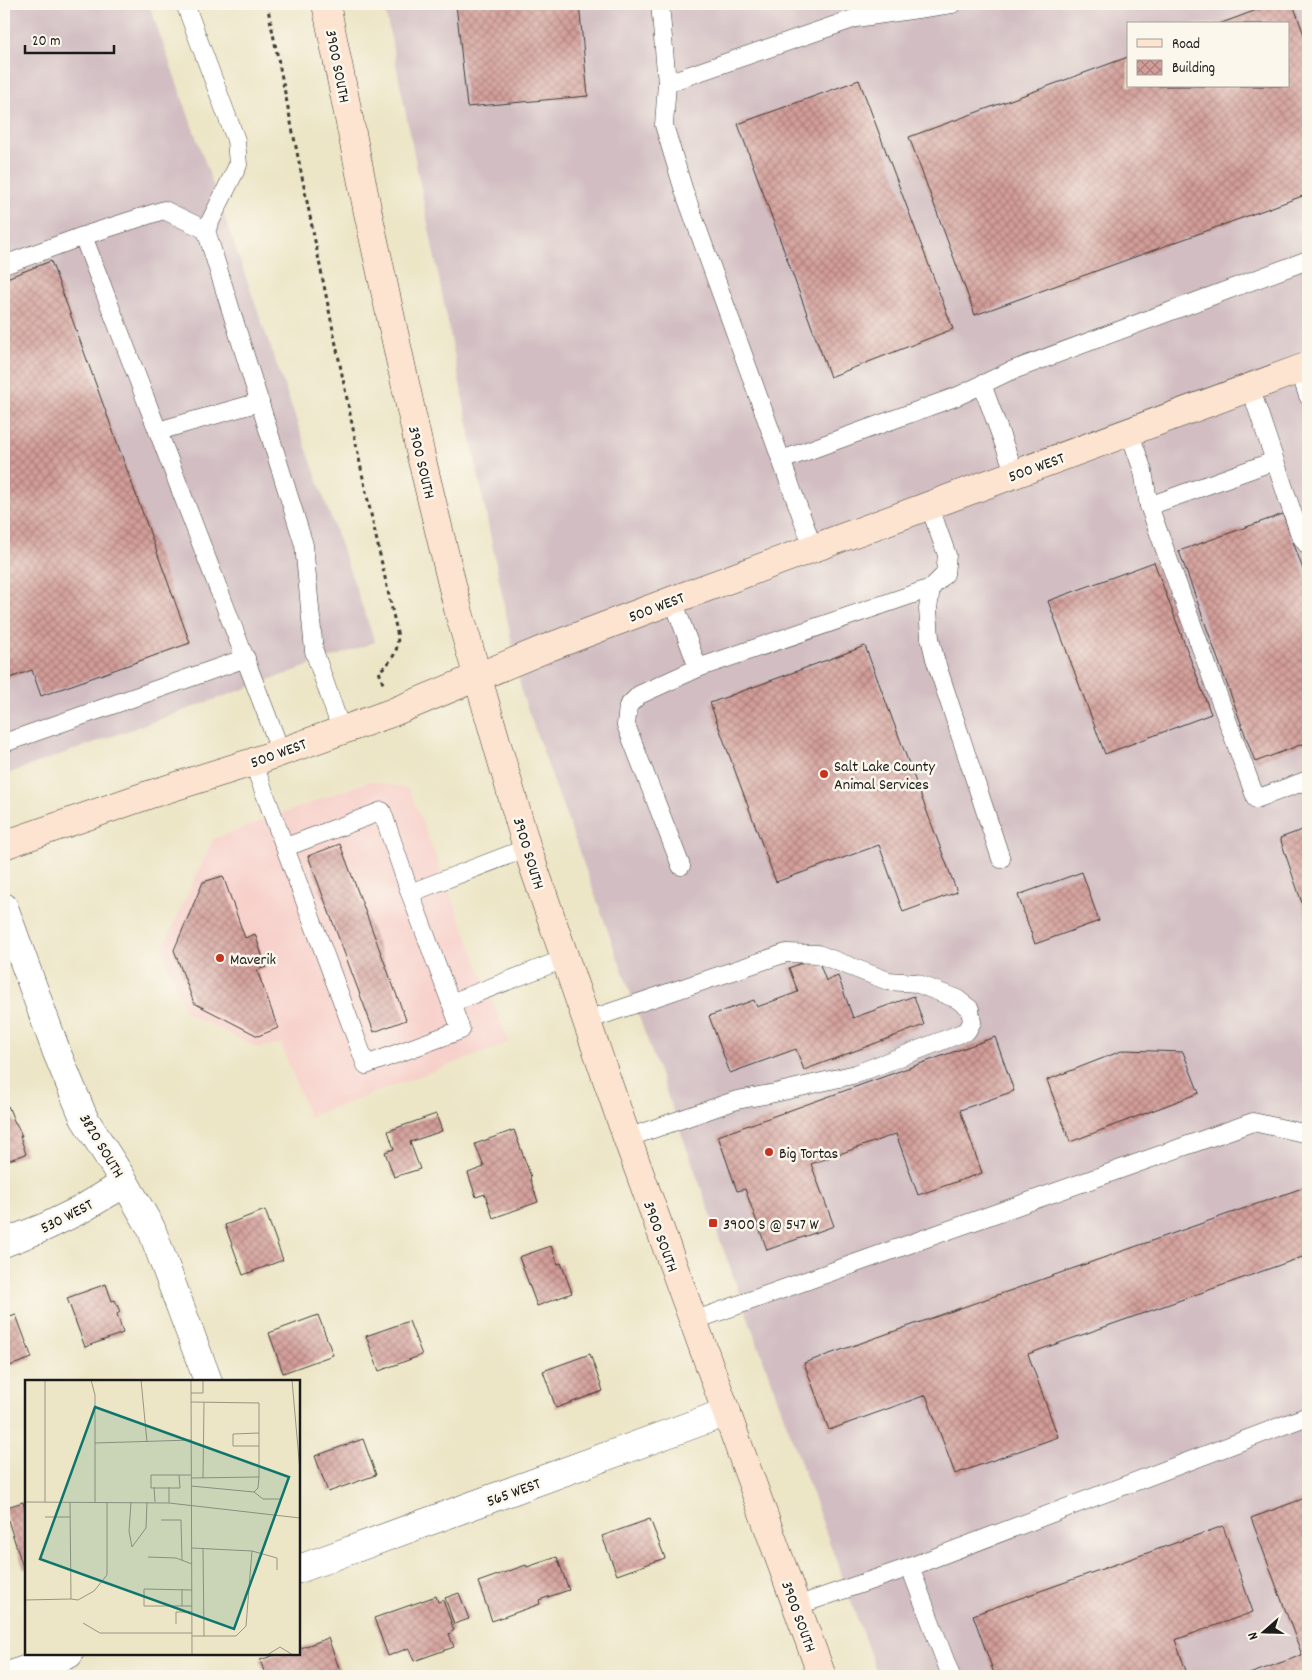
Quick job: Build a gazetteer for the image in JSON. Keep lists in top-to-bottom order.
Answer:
{
  "streets": {
    "main road": ["3900 SOUTH", "500 WEST"],
    "street": ["3820 SOUTH", "530 WEST", "565 WEST"]
  },
  "crossings": [
    ["3900 SOUTH", "500 WEST"],
    ["3900 SOUTH", "565 WEST"],
    ["3820 SOUTH", "530 WEST"]
  ],
  "places": {
    "other": ["Salt Lake County Animal Services", "Maverik", "Big Tortas"],
    "transit": ["3900 S @ 547 W"]
  },
  "legend": ["Road", "Building"],
  "scale_bar": "20 m",
  "north": "left"
}
